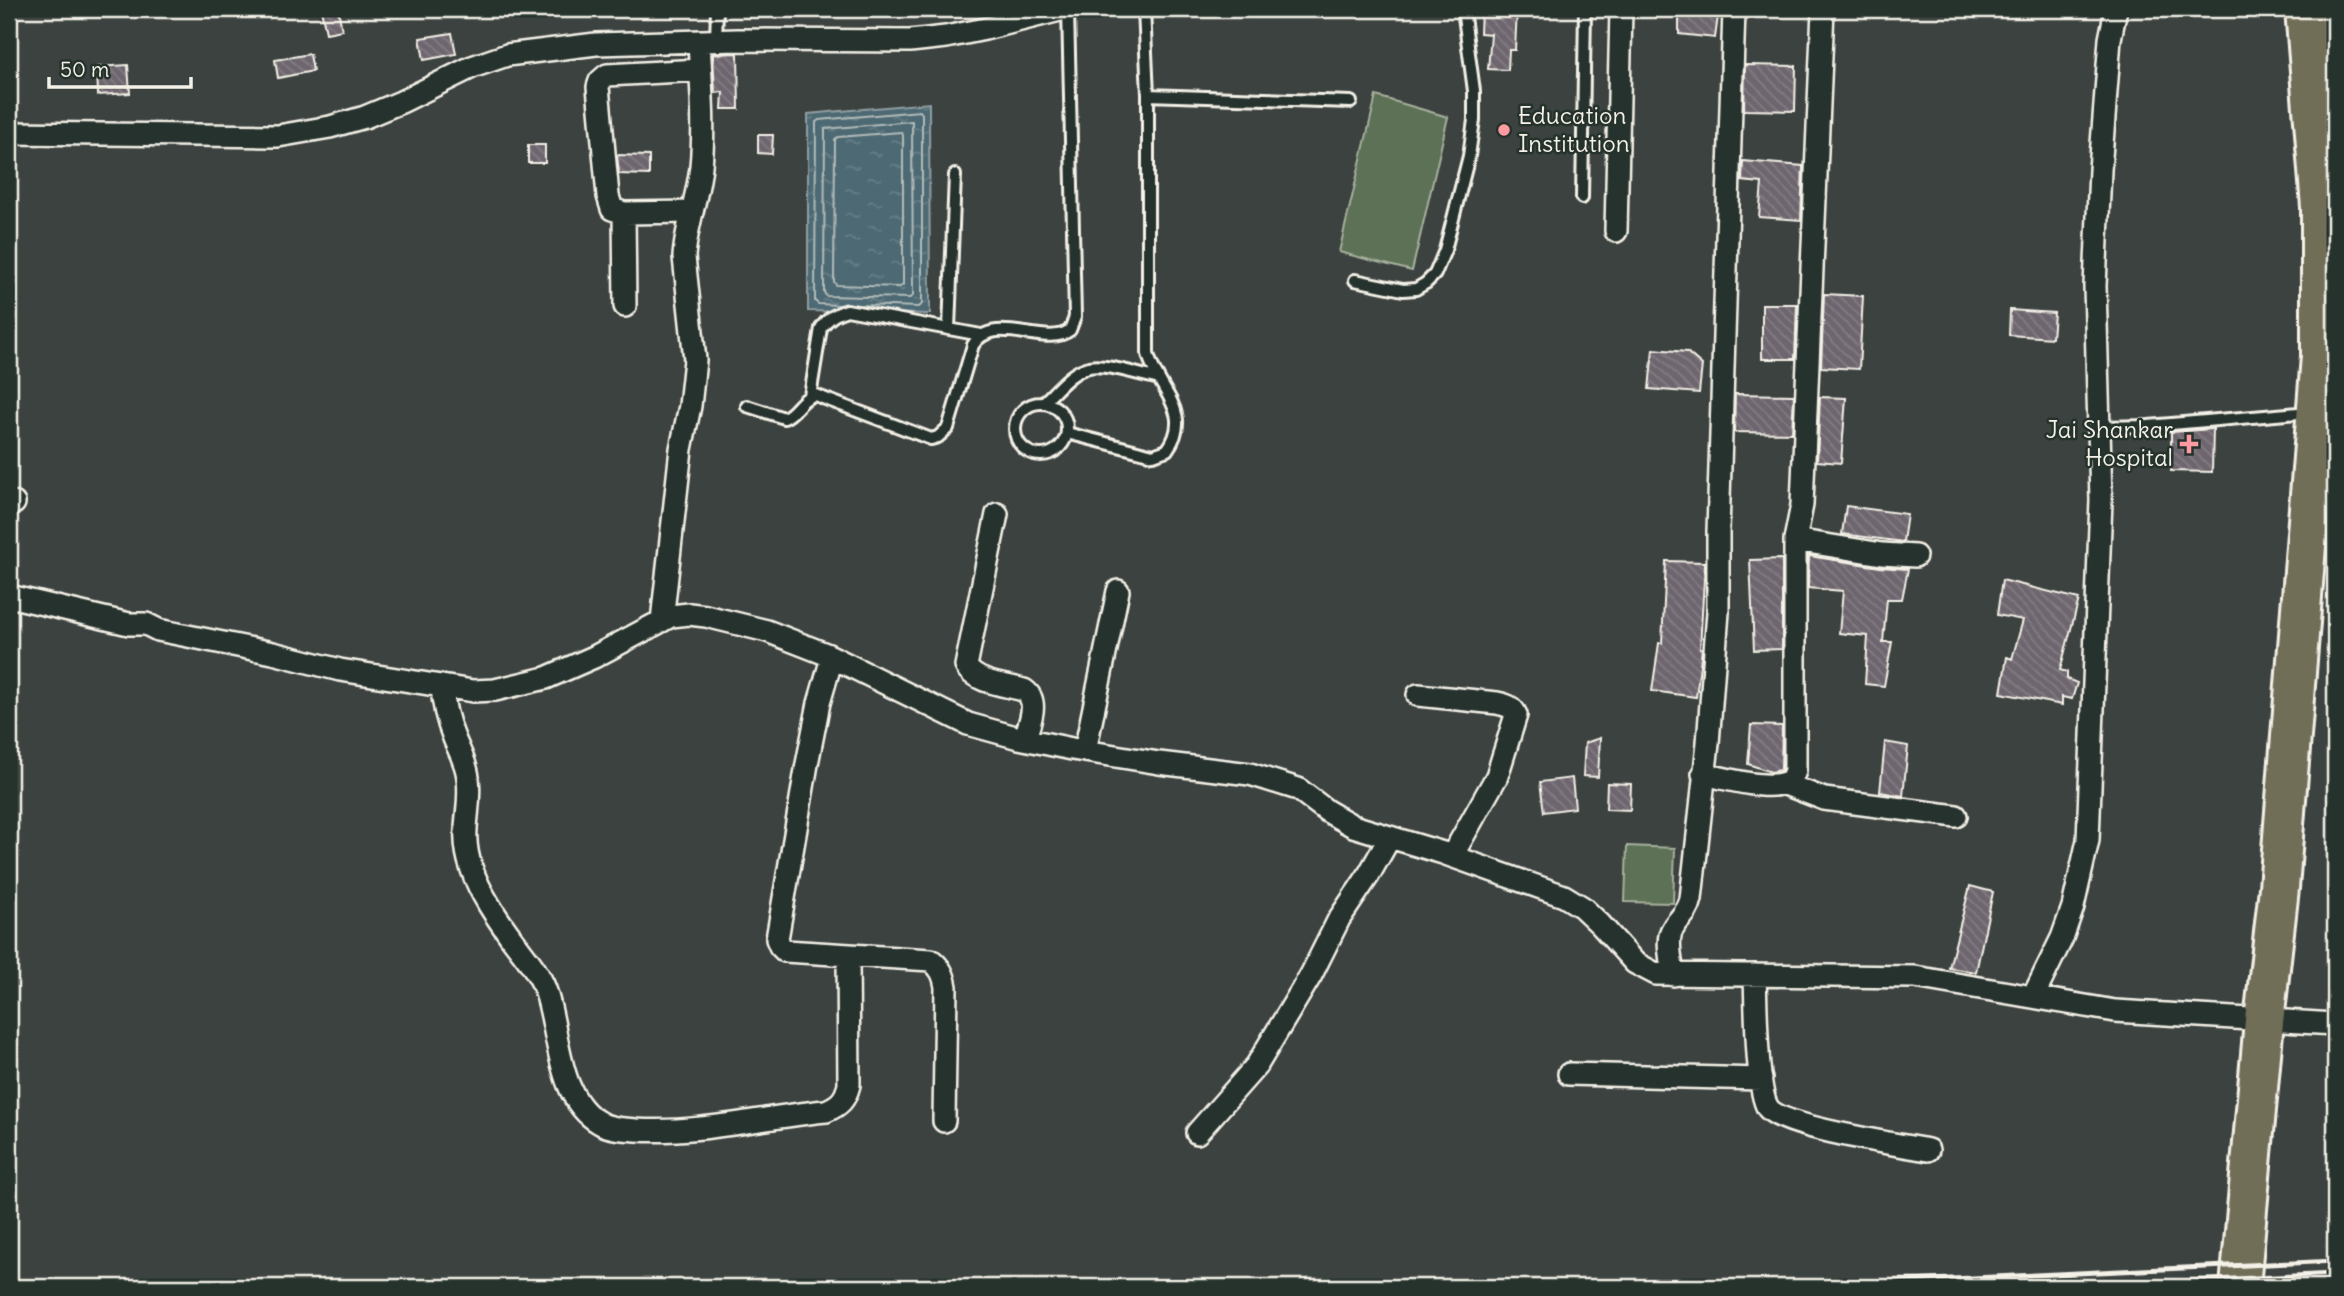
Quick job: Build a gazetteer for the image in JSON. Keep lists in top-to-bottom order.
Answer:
{
  "places": {
    "other": ["Education Institution"],
    "health": ["Jai Shankar Hospital"]
  },
  "scale_bar": "50 m"
}
